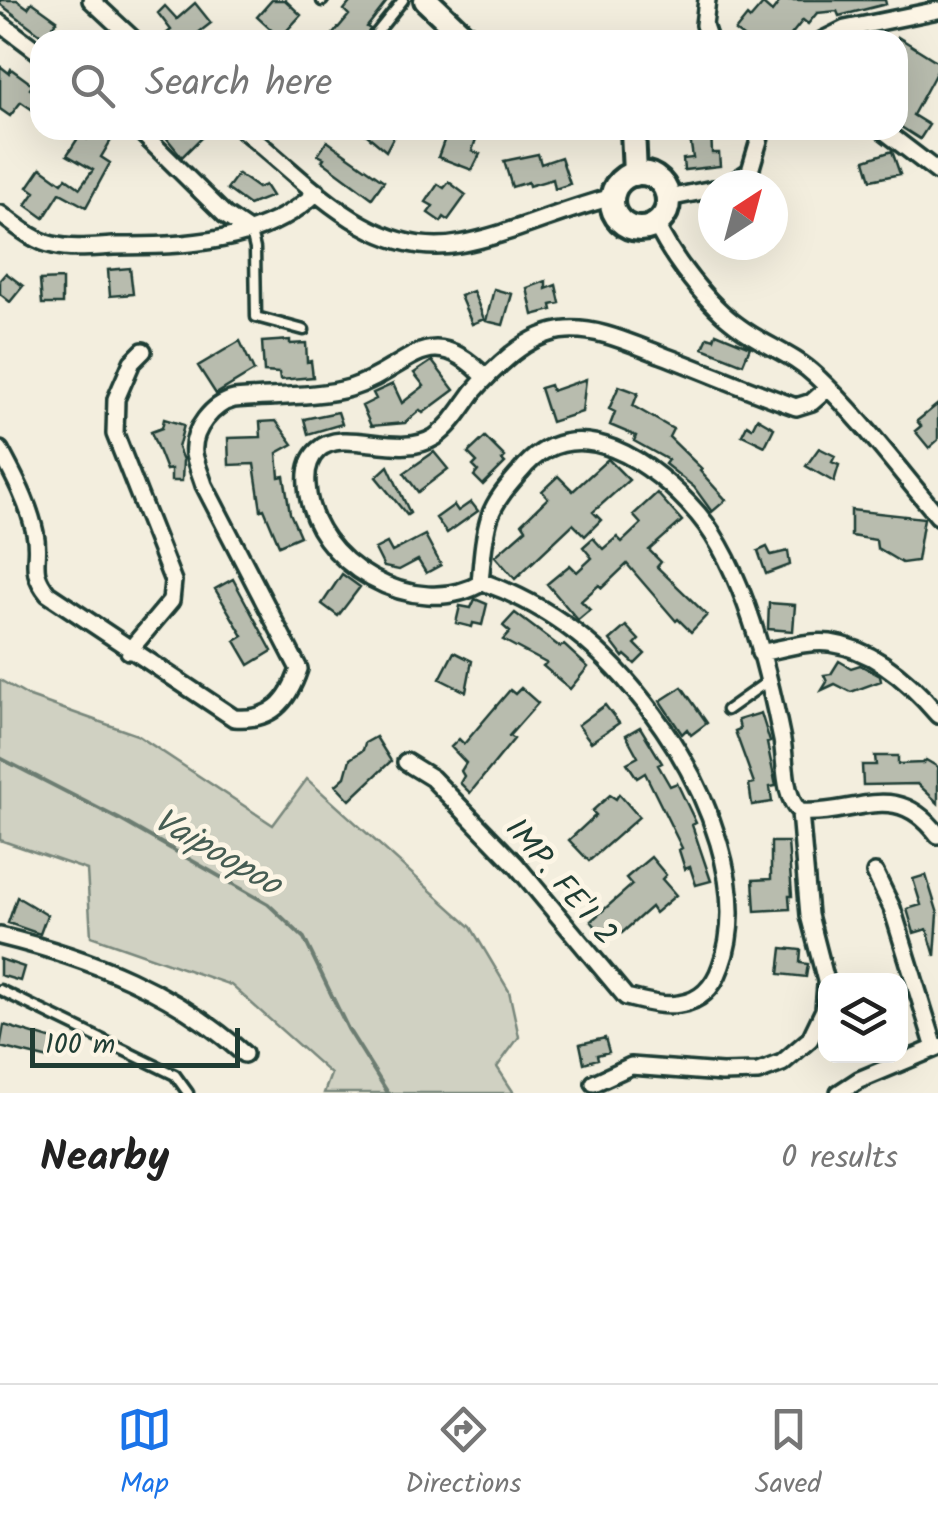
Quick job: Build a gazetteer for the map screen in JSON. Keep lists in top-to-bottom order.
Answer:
{
  "streets": {
    "street": ["IMP. FE'I 2"]
  },
  "water": ["Vaipoopoo"],
  "scale_bar": "100 m",
  "north": "top right",
  "page": {
    "search": "Search here",
    "scale": "100 m",
    "heading": ["Nearby", "0 results"],
    "nav": ["Map", "Directions", "Saved"]
  }
}
